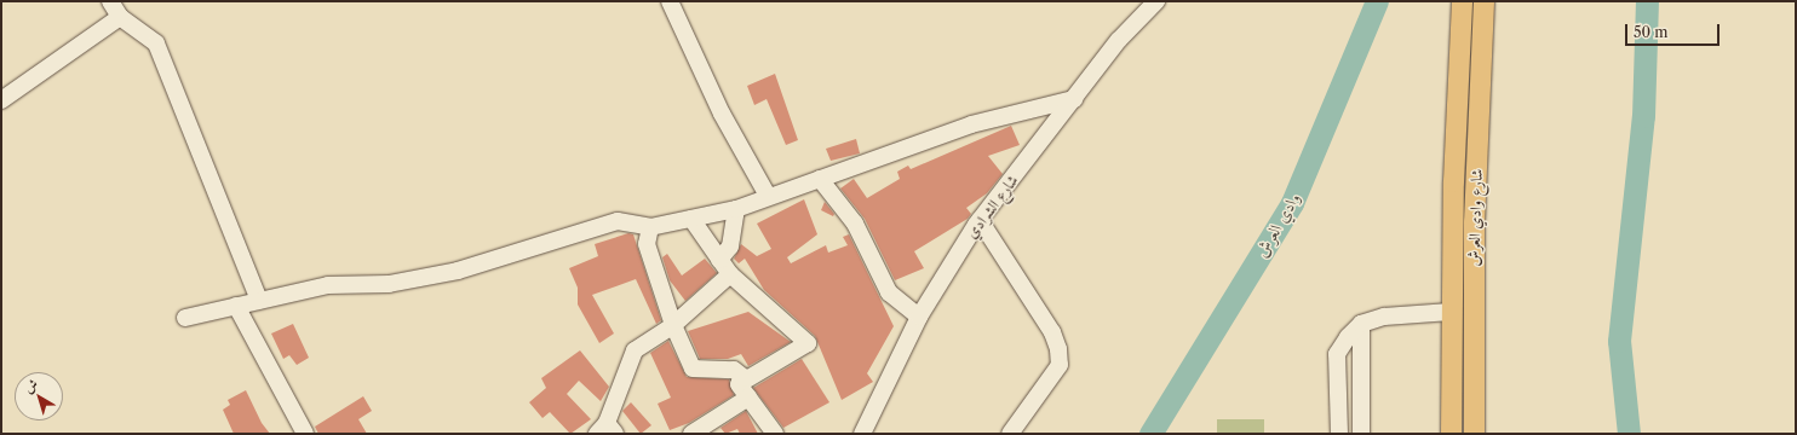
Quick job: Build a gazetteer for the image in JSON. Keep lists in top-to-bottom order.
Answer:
{
  "streets": {
    "main road": ["شارع وادي العرش"],
    "street": ["شارع الشرادي"]
  },
  "water": ["وادي العرش"],
  "scale_bar": "50 m",
  "north": "top left"
}
